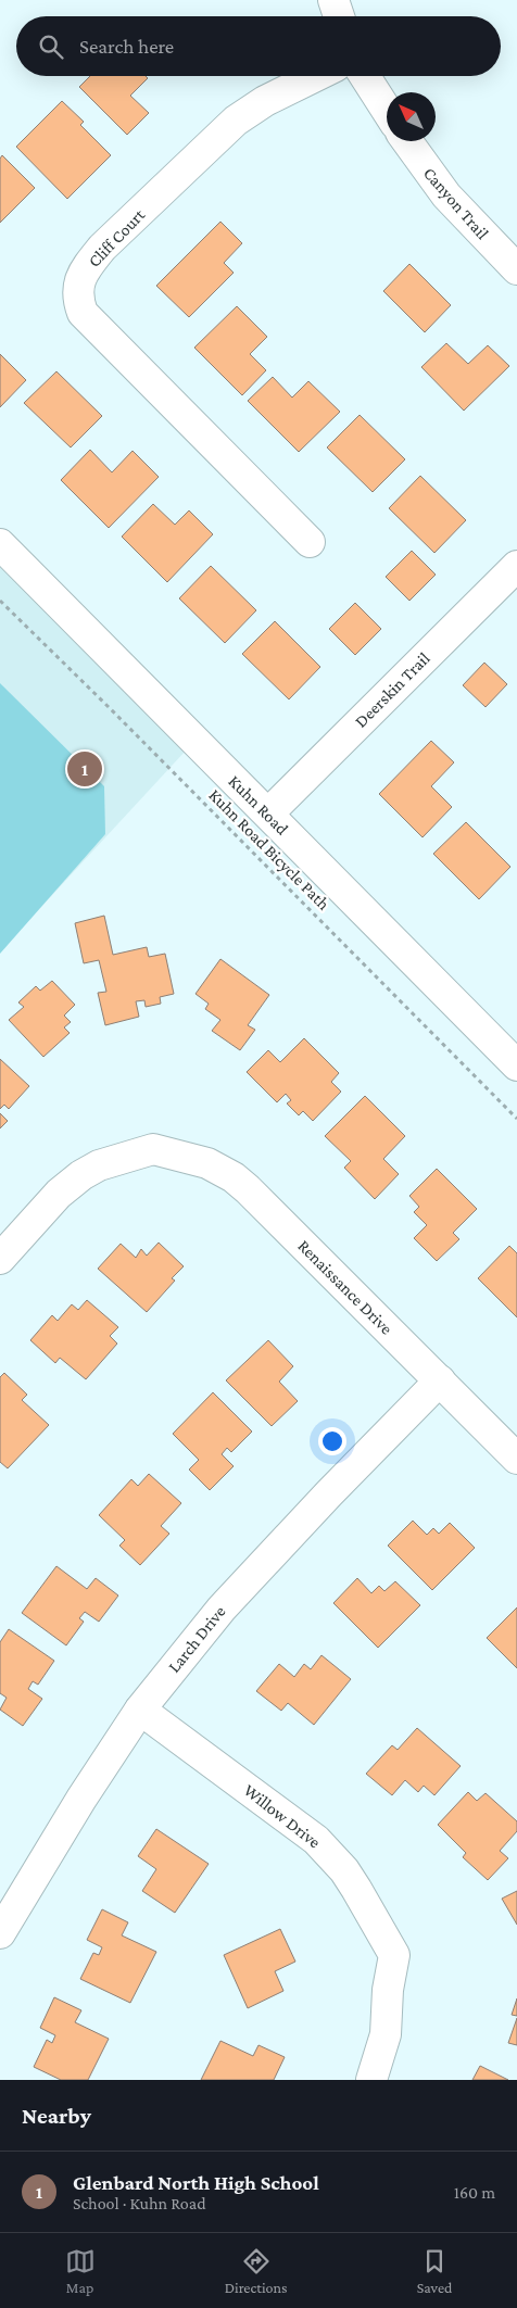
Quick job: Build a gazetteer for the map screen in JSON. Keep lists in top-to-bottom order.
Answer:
{
  "streets": {
    "street": [
      "Canyon Trail",
      "Cliff Court",
      "Deerskin Trail",
      "Kuhn Road",
      "Renaissance Drive",
      "Larch Drive",
      "Willow Drive"
    ],
    "path": ["Kuhn Road Bicycle Path"]
  },
  "crossings": [
    ["Deerskin Trail", "Kuhn Road"],
    ["Renaissance Drive", "Larch Drive"],
    ["Larch Drive", "Willow Drive"]
  ],
  "north": "top left",
  "page": {
    "search": "Search here",
    "pins": "1",
    "heading": "Nearby",
    "list": [
      {
        "mark": "1",
        "name": "Glenbard North High School",
        "note": "School · Kuhn Road",
        "value": "160 m"
      }
    ],
    "nav": ["Map", "Directions", "Saved"]
  }
}
